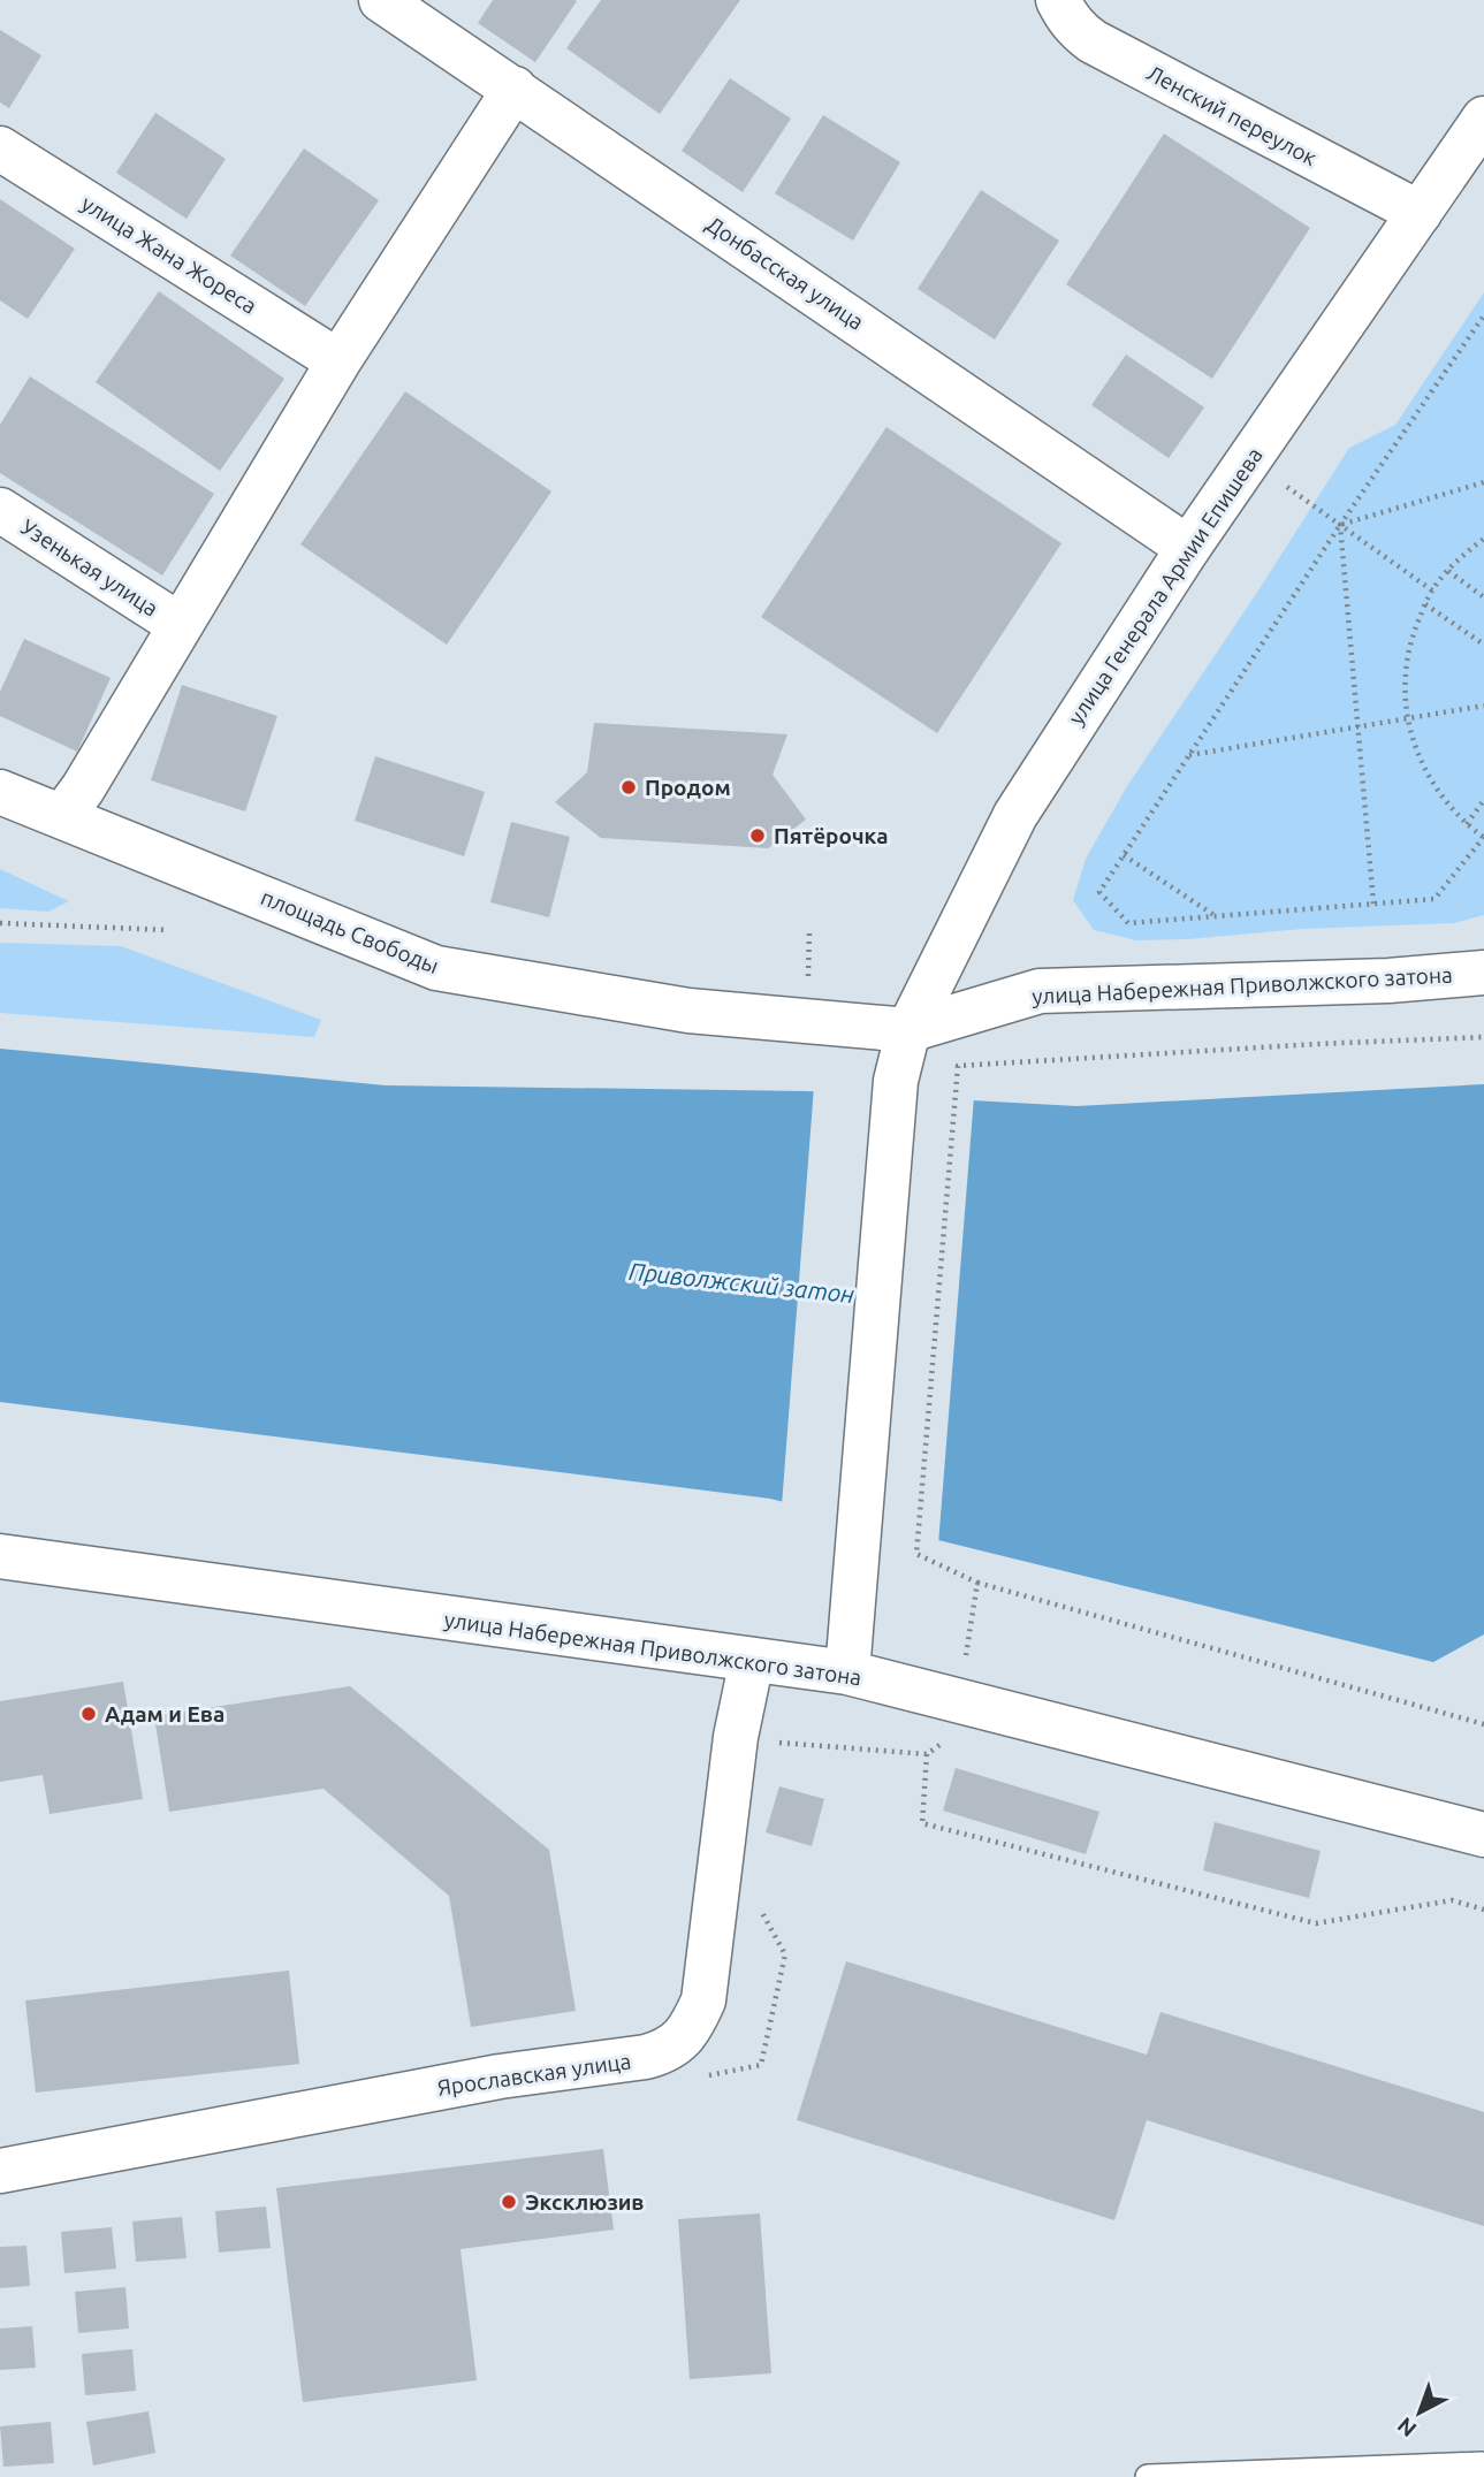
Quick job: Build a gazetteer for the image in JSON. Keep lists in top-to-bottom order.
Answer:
{
  "streets": {
    "street": [
      "Ленский переулок",
      "улица Жана Жореса",
      "Донбасская улица",
      "Узенькая улица",
      "улица Генерала Армии Епишева",
      "площадь Свободы",
      "улица Набережная Приволжского затона",
      "Ярославская улица"
    ]
  },
  "crossings": [
    ["Ленский переулок", "улица Генерала Армии Епишева"],
    ["Донбасская улица", "улица Генерала Армии Епишева"],
    ["улица Генерала Армии Епишева", "площадь Свободы"],
    ["улица Генерала Армии Епишева", "улица Набережная Приволжского затона"],
    ["площадь Свободы", "улица Набережная Приволжского затона"],
    ["улица Набережная Приволжского затона", "Ярославская улица"]
  ],
  "water": ["Приволжский затон"],
  "places": [
    "Продом",
    "Пятёрочка",
    "Адам и Ева",
    "Эксклюзив"
  ],
  "north": "bottom left"
}
